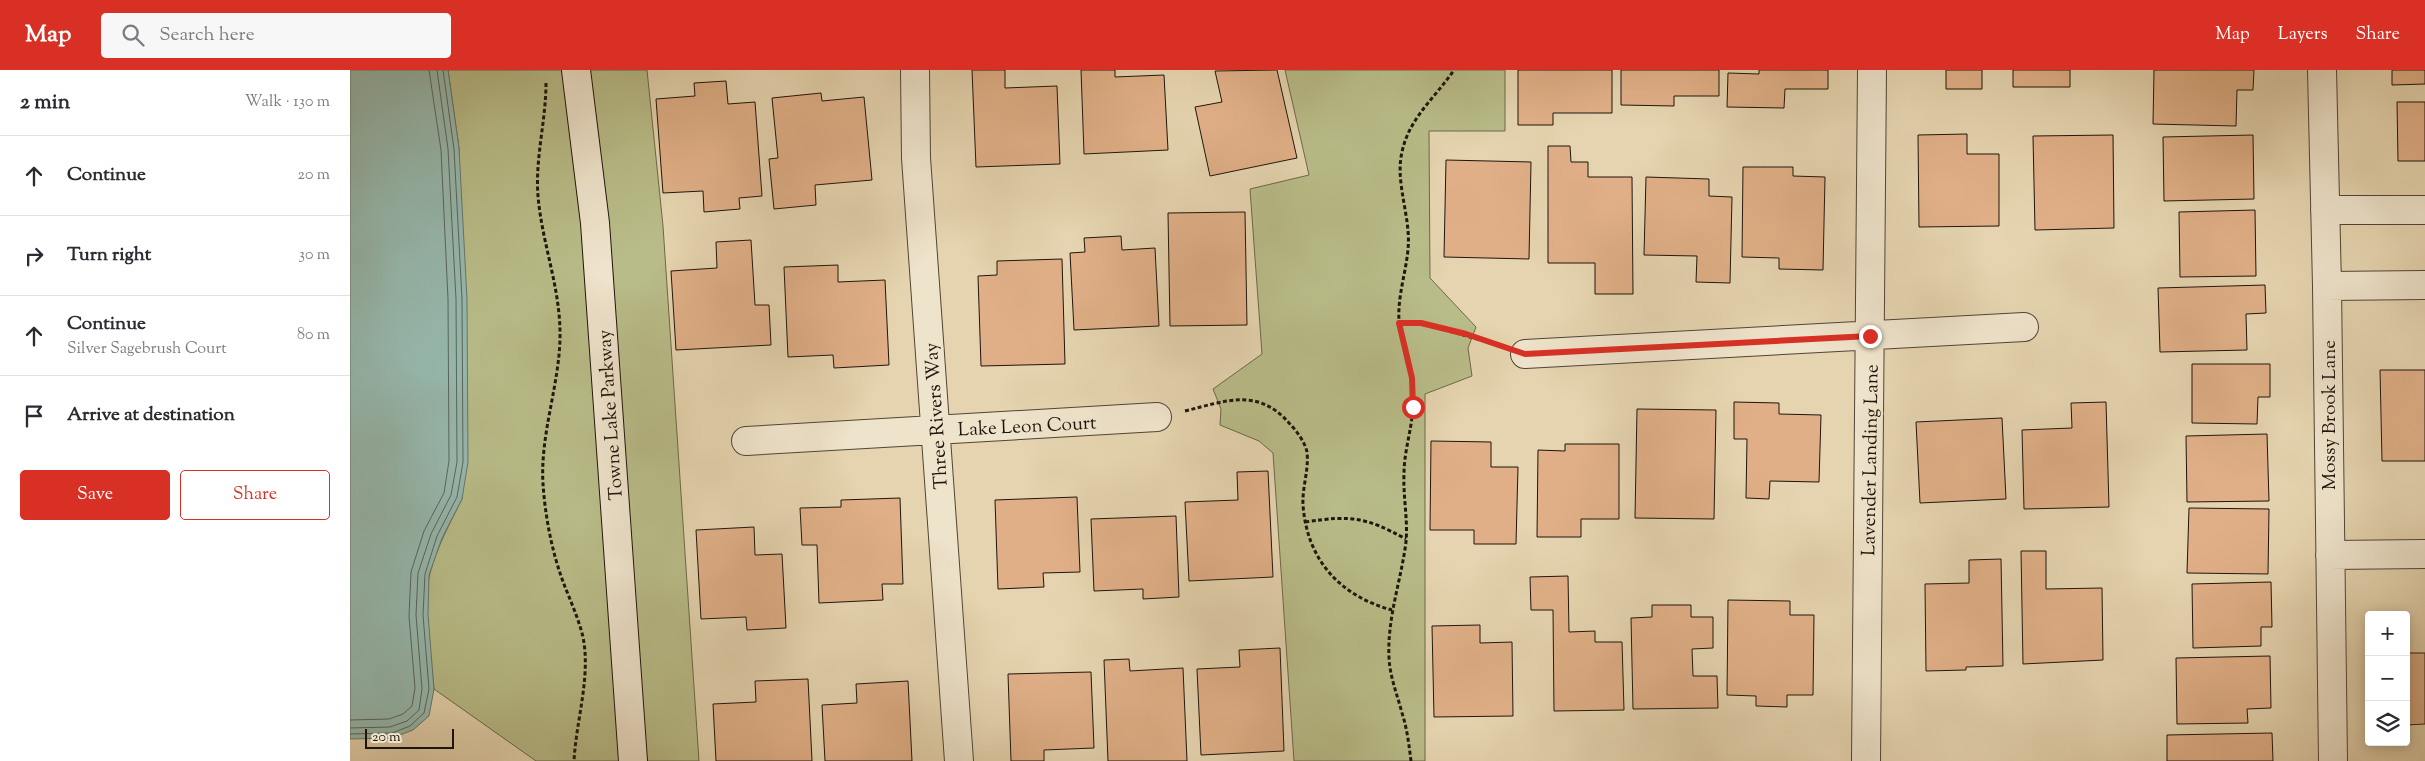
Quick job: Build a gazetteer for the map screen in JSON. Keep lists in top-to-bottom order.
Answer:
{
  "streets": {
    "street": [
      "Towne Lake Parkway",
      "Mossy Brook Lane",
      "Three Rivers Way",
      "Lake Leon Court",
      "Lavender Landing Lane"
    ]
  },
  "crossings": [
    ["Three Rivers Way", "Lake Leon Court"]
  ],
  "scale_bar": "20 m",
  "page": {
    "header": "Map",
    "search": "Search here",
    "nav": ["Map", "Layers", "Share"],
    "heading": ["2 min", "Walk · 130 m"],
    "list": [
      ["Continue", "20 m"],
      ["Turn right", "30 m"],
      ["Continue", "Silver Sagebrush Court", "80 m"],
      "Arrive at destination"
    ],
    "buttons": ["Save", "Share"],
    "map_buttons": ["+", "−"],
    "scale": "20 m"
  }
}
